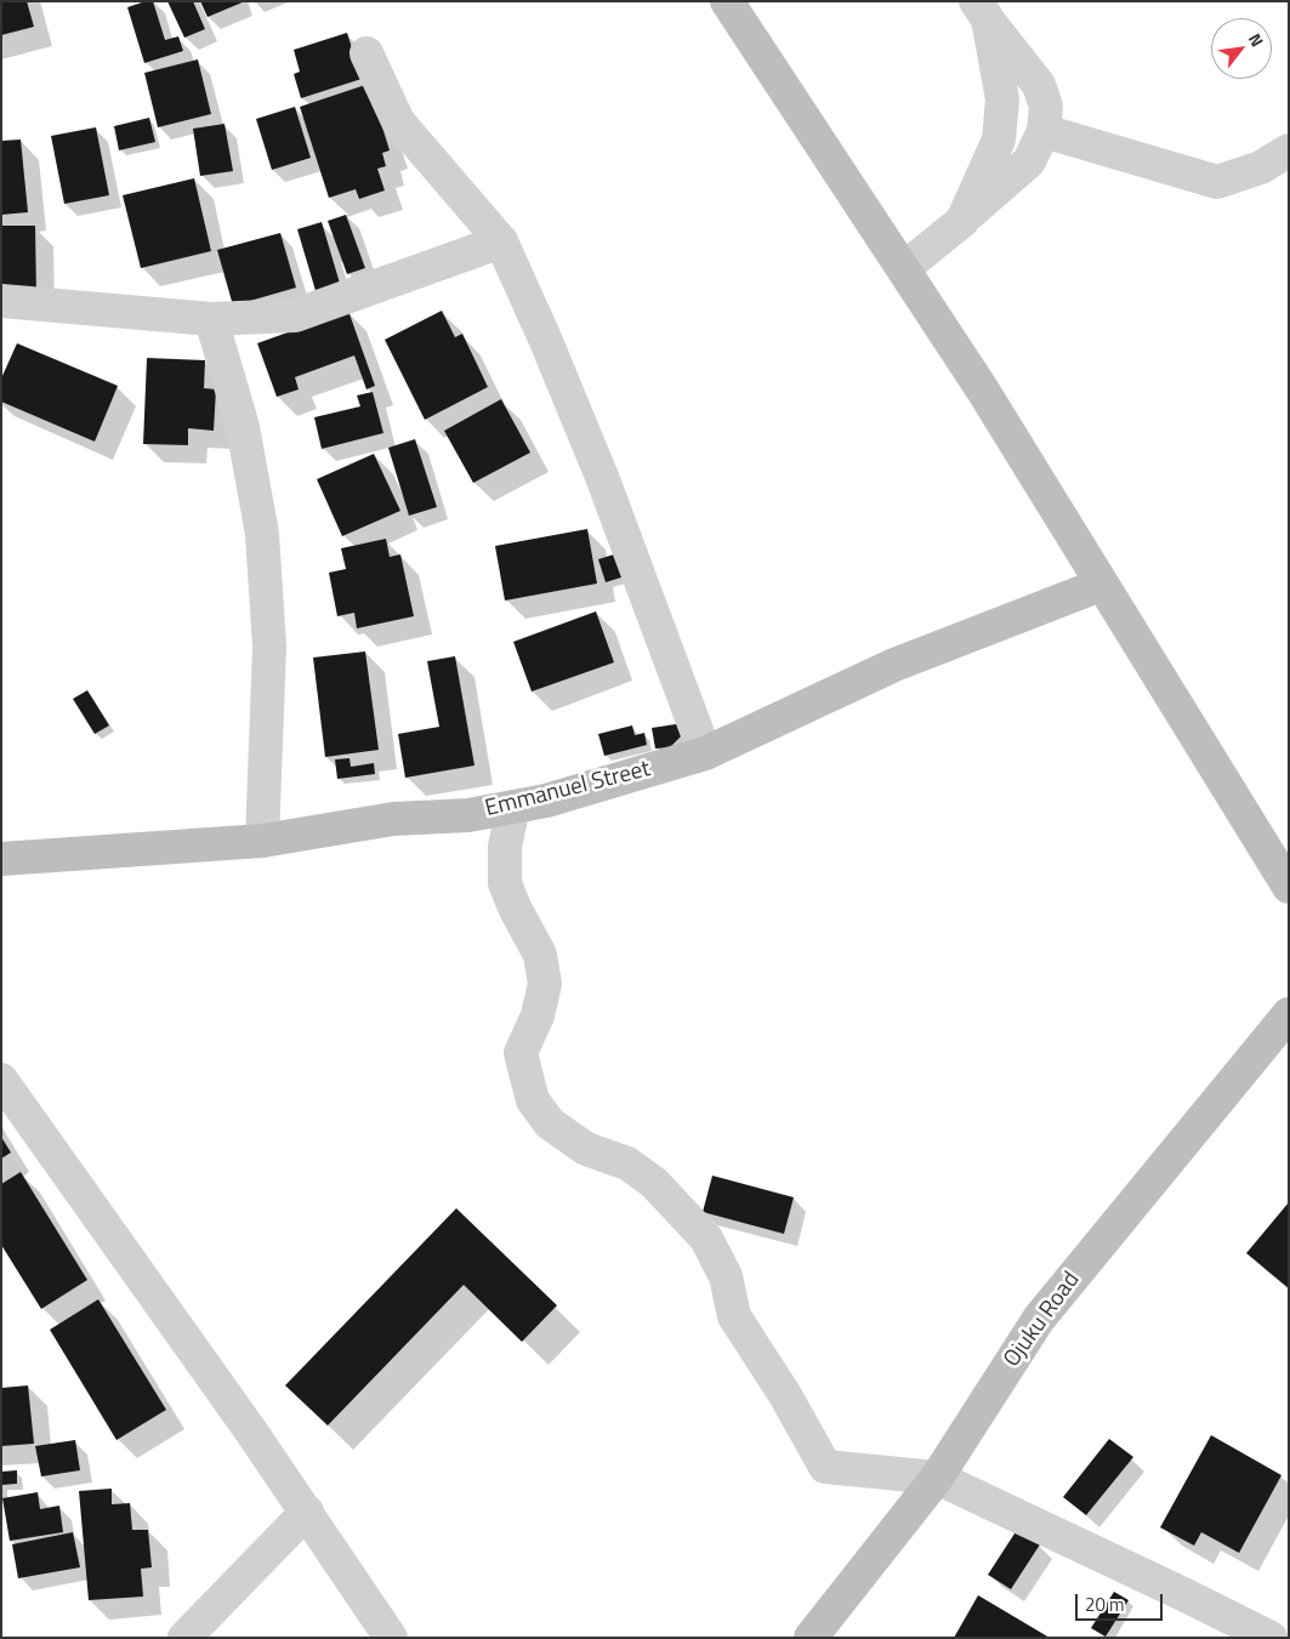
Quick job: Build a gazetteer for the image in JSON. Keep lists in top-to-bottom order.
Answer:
{
  "streets": {
    "main road": ["Emmanuel Street", "Ojuku Road"]
  },
  "scale_bar": "20 m",
  "north": "top right"
}
